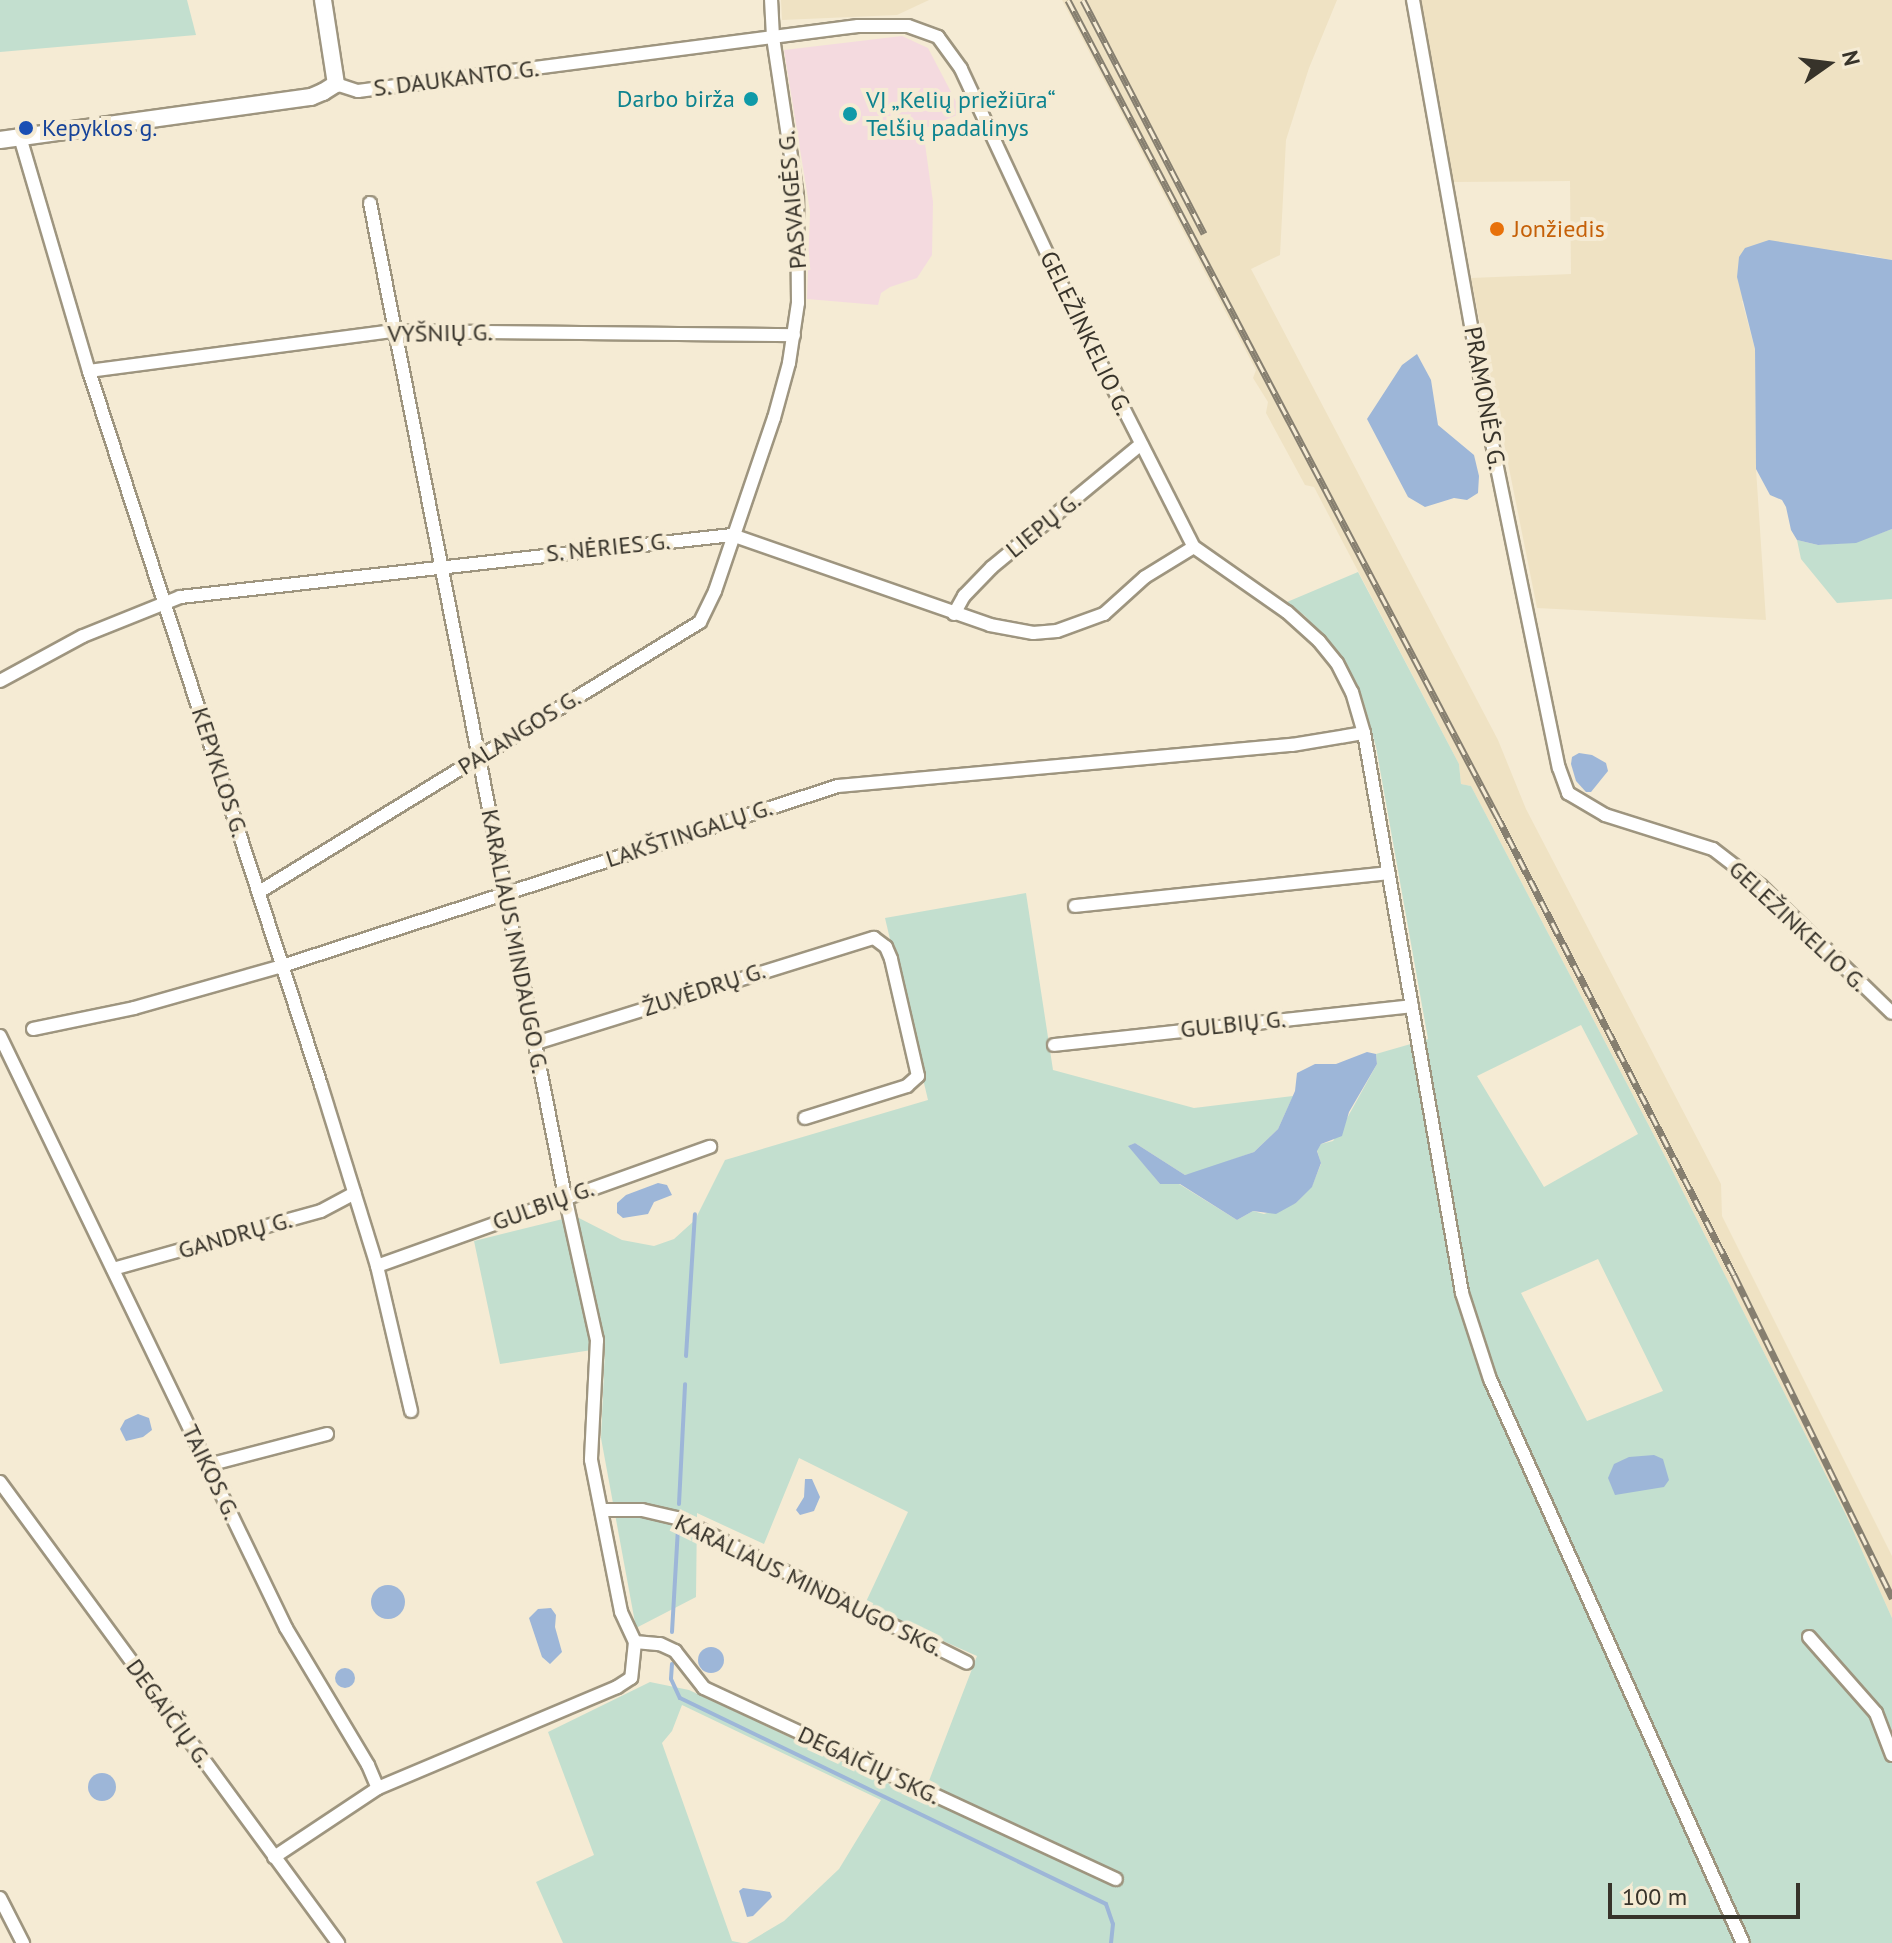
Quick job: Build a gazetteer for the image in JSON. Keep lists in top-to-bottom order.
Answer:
{
  "streets": {
    "main road": ["S. DAUKANTO G."],
    "street": [
      "PASVAIGĖS G.",
      "VYŠNIŲ G.",
      "GELEŽINKELIO G.",
      "PRAMONĖS G.",
      "LIEPŲ G.",
      "S. NĖRIES G.",
      "PALANGOS G.",
      "KEPYKLOS G.",
      "LAKŠTINGALŲ G.",
      "KARALIAUS MINDAUGO G.",
      "ŽUVĖDRŲ G.",
      "GULBIŲ G.",
      "GANDRŲ G.",
      "TAIKOS G.",
      "KARALIAUS MINDAUGO SKG.",
      "DEGAIČIŲ G.",
      "DEGAIČIŲ SKG."
    ]
  },
  "crossings": [
    ["S. DAUKANTO G.", "PASVAIGĖS G."],
    ["S. DAUKANTO G.", "GELEŽINKELIO G."],
    ["S. DAUKANTO G.", "KEPYKLOS G."],
    ["PASVAIGĖS G.", "VYŠNIŲ G."],
    ["PASVAIGĖS G.", "GELEŽINKELIO G."],
    ["PASVAIGĖS G.", "S. NĖRIES G."],
    ["PASVAIGĖS G.", "PALANGOS G."],
    ["VYŠNIŲ G.", "KEPYKLOS G."],
    ["VYŠNIŲ G.", "KARALIAUS MINDAUGO G."],
    ["GELEŽINKELIO G.", "PRAMONĖS G."],
    ["GELEŽINKELIO G.", "LIEPŲ G."],
    ["GELEŽINKELIO G.", "S. NĖRIES G."],
    ["GELEŽINKELIO G.", "LAKŠTINGALŲ G."],
    ["GELEŽINKELIO G.", "GULBIŲ G."],
    ["LIEPŲ G.", "S. NĖRIES G."],
    ["S. NĖRIES G.", "PALANGOS G."],
    ["S. NĖRIES G.", "KEPYKLOS G."],
    ["S. NĖRIES G.", "KARALIAUS MINDAUGO G."],
    ["PALANGOS G.", "KEPYKLOS G."],
    ["PALANGOS G.", "KARALIAUS MINDAUGO G."],
    ["KEPYKLOS G.", "LAKŠTINGALŲ G."],
    ["KEPYKLOS G.", "GULBIŲ G."],
    ["KEPYKLOS G.", "GANDRŲ G."],
    ["LAKŠTINGALŲ G.", "KARALIAUS MINDAUGO G."],
    ["KARALIAUS MINDAUGO G.", "ŽUVĖDRŲ G."],
    ["KARALIAUS MINDAUGO G.", "GULBIŲ G."],
    ["KARALIAUS MINDAUGO G.", "TAIKOS G."],
    ["KARALIAUS MINDAUGO G.", "KARALIAUS MINDAUGO SKG."],
    ["KARALIAUS MINDAUGO G.", "DEGAIČIŲ SKG."],
    ["GANDRŲ G.", "TAIKOS G."]
  ],
  "places": [
    "Darbo birža",
    "VĮ „Kelių priežiūra“ Telšių padalinys",
    "Kepyklos g.",
    "Jonžiedis"
  ],
  "scale_bar": "100 m",
  "north": "right"
}
